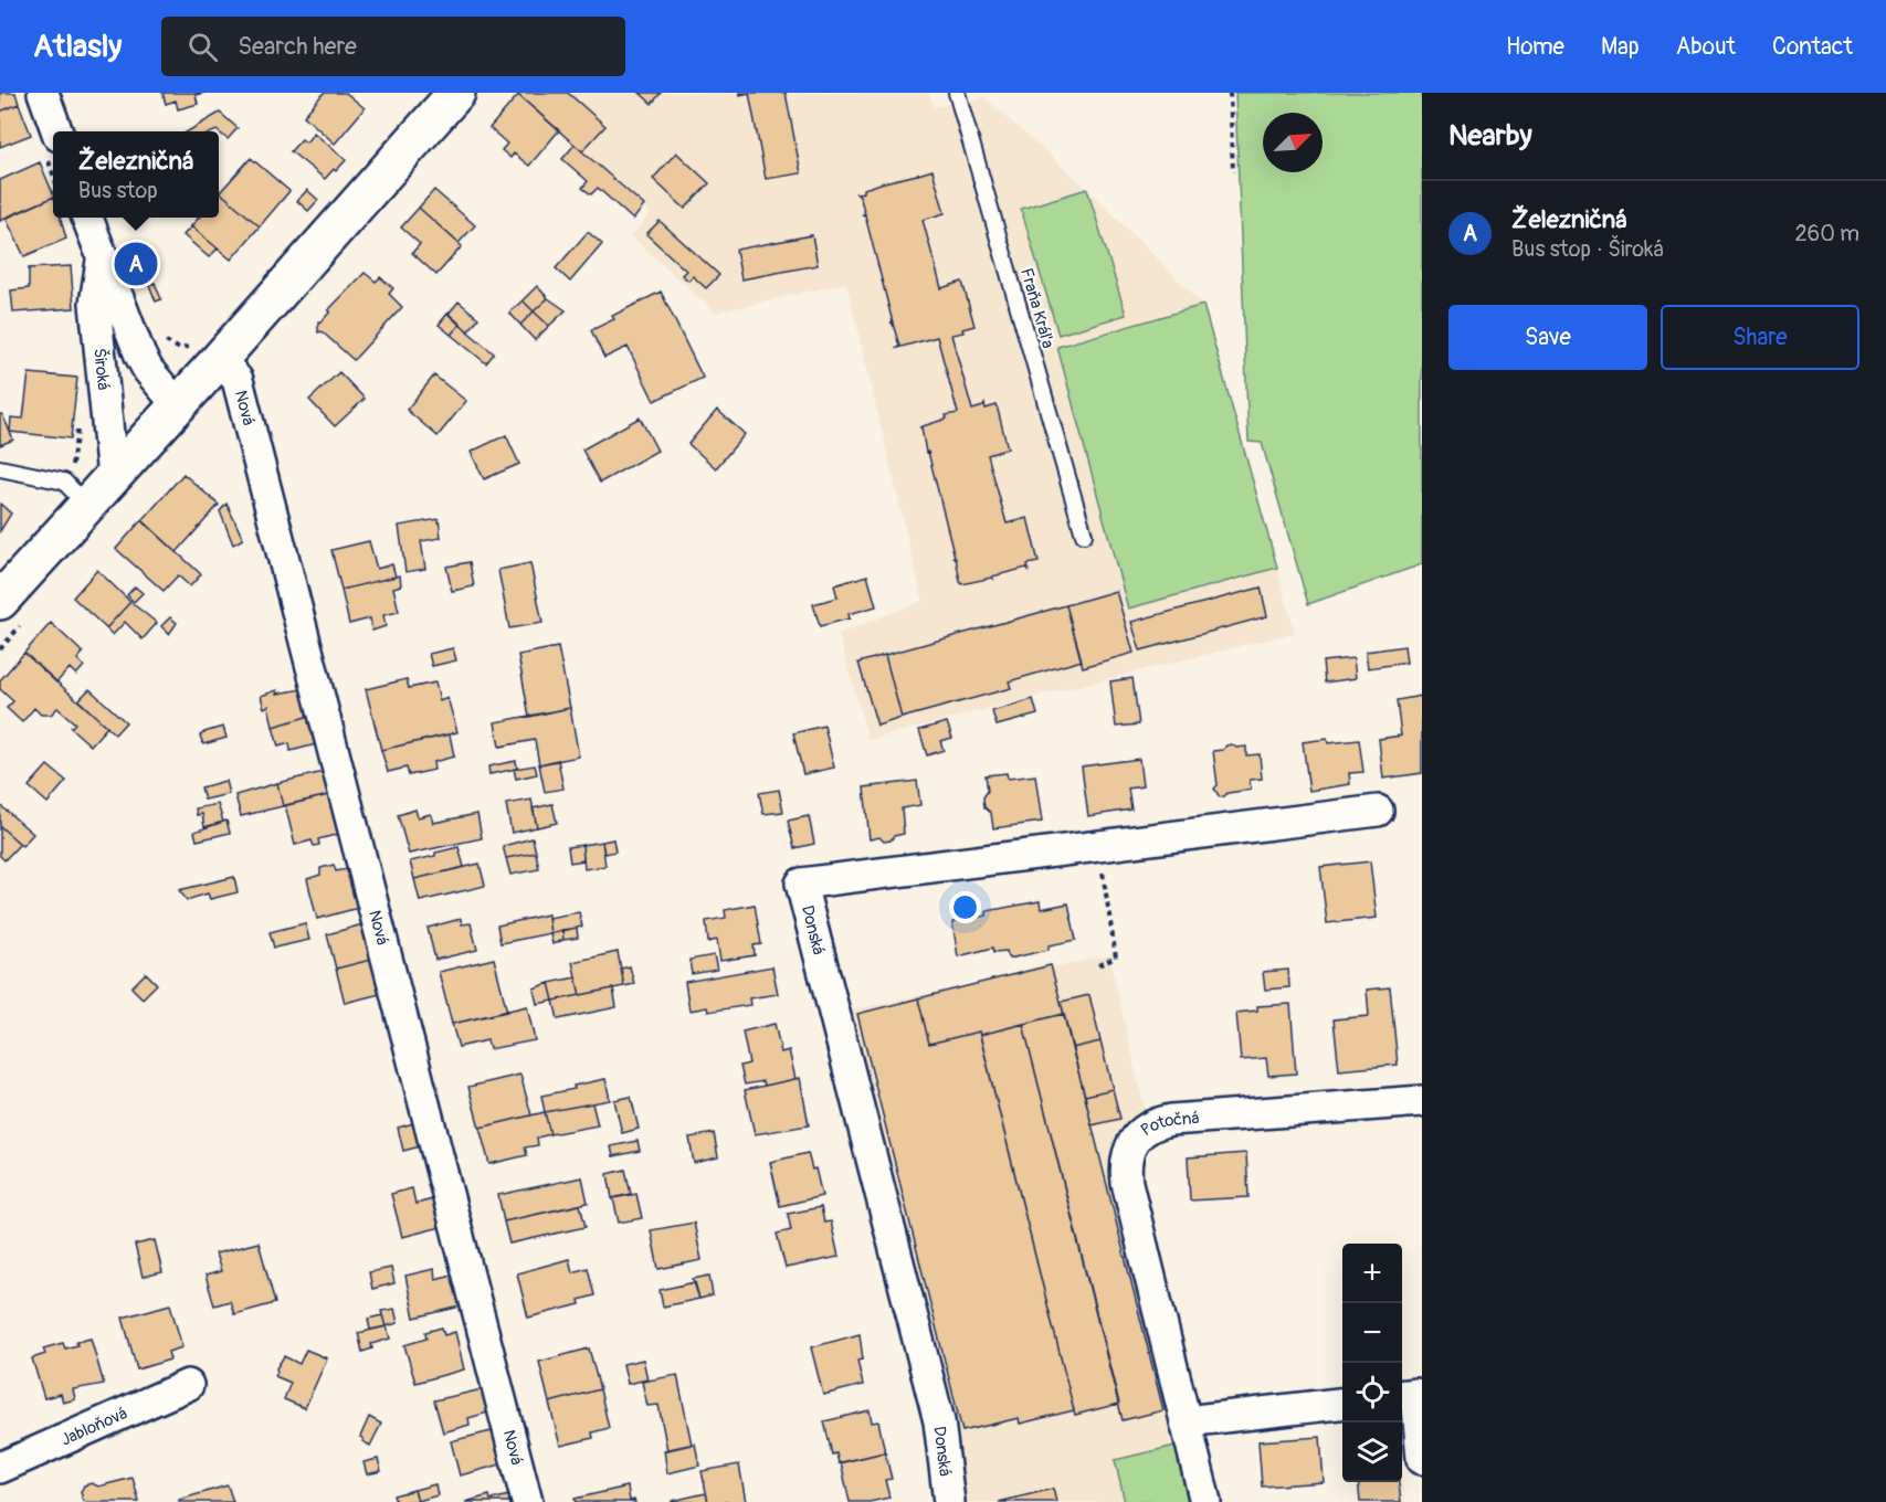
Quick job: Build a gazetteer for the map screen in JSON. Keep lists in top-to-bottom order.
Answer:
{
  "streets": {
    "street": [
      "Široká",
      "Nová",
      "Donská",
      "Potočná",
      "Jabloňová"
    ],
    "lane": ["Fraňa Kráľa"]
  },
  "north": "top right",
  "page": {
    "header": "Atlasly",
    "search": "Search here",
    "nav": [
      "Home",
      "Map",
      "About",
      "Contact"
    ],
    "heading": "Nearby",
    "popup": ["Železničná", "Bus stop"],
    "list": [
      {
        "mark": "A",
        "name": "Železničná",
        "note": "Bus stop · Široká",
        "value": "260 m"
      }
    ],
    "pins": "A",
    "buttons": ["Save", "Share"],
    "map_buttons": ["+", "−"]
  }
}
